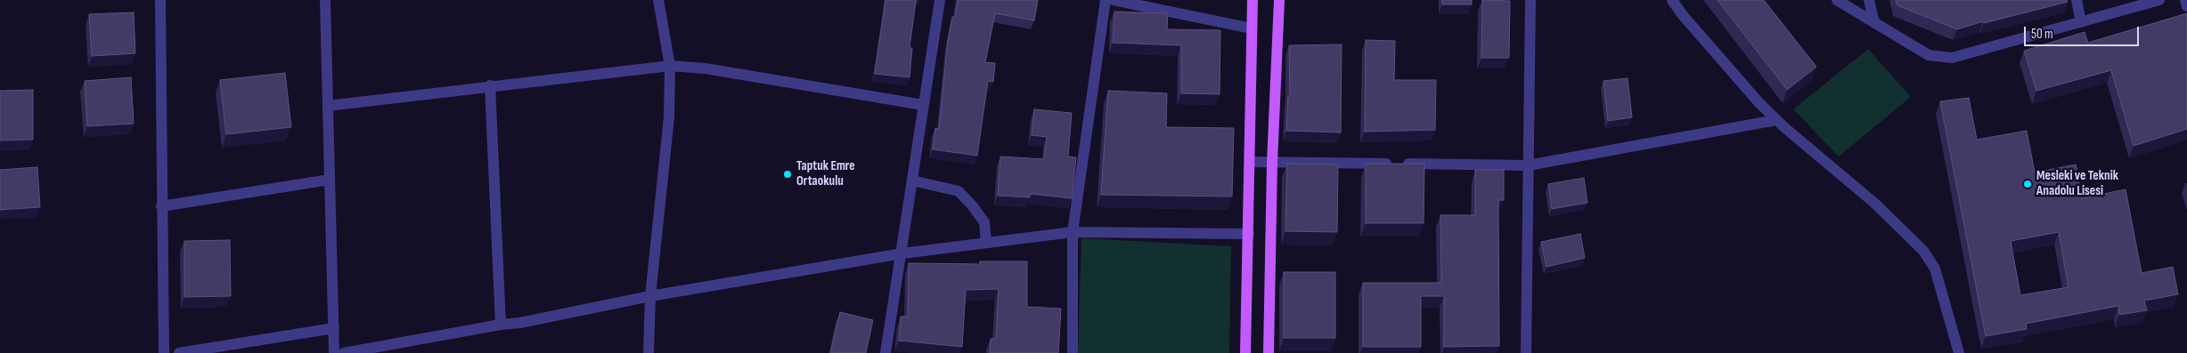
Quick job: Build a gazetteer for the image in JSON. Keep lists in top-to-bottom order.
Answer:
{
  "places": ["Taptuk Emre Ortaokulu", "Mesleki ve Teknik Anadolu Lisesi"],
  "scale_bar": "50 m"
}
